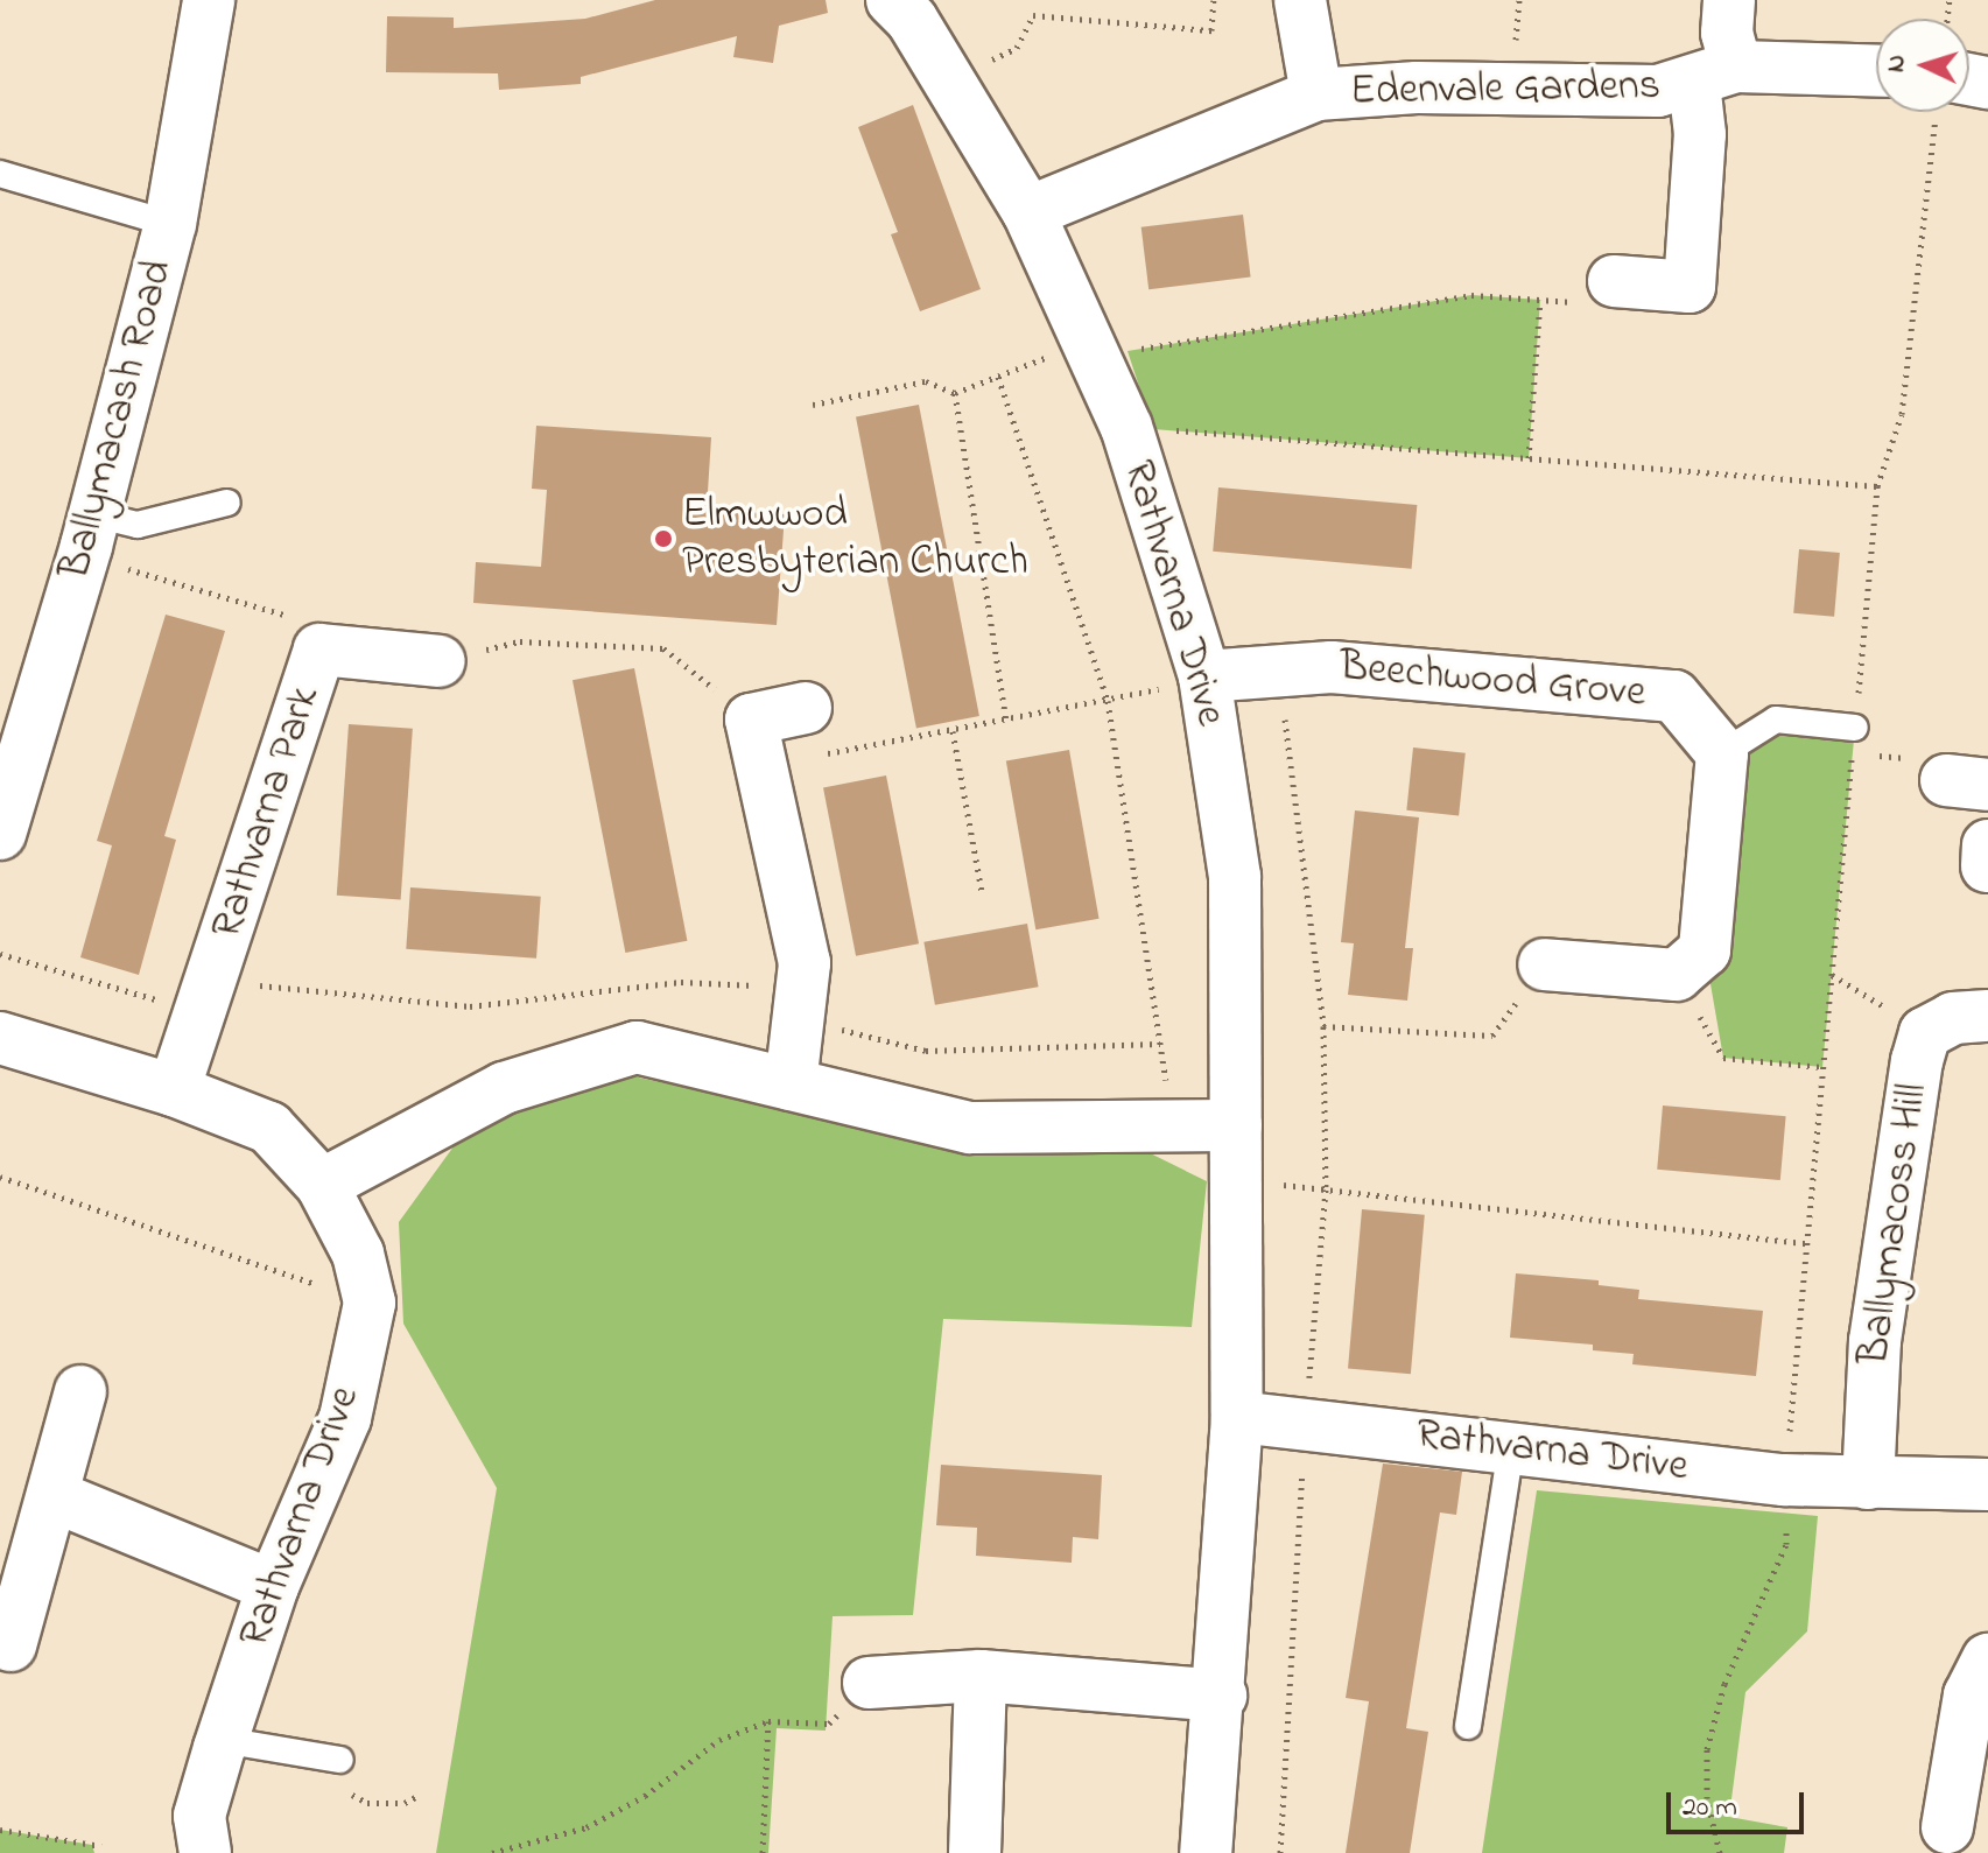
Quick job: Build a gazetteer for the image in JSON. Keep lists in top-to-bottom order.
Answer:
{
  "streets": {
    "street": [
      "Edenvale Gardens",
      "Ballymacash Road",
      "Rathvarna Drive",
      "Beechwood Grove",
      "Rathvarna Park",
      "Ballymacoss Hill"
    ]
  },
  "crossings": [
    ["Edenvale Gardens", "Rathvarna Drive"],
    ["Rathvarna Drive", "Beechwood Grove"],
    ["Rathvarna Drive", "Ballymacoss Hill"]
  ],
  "places": ["Elmwwod Presbyterian Church"],
  "scale_bar": "20 m",
  "north": "left"
}
